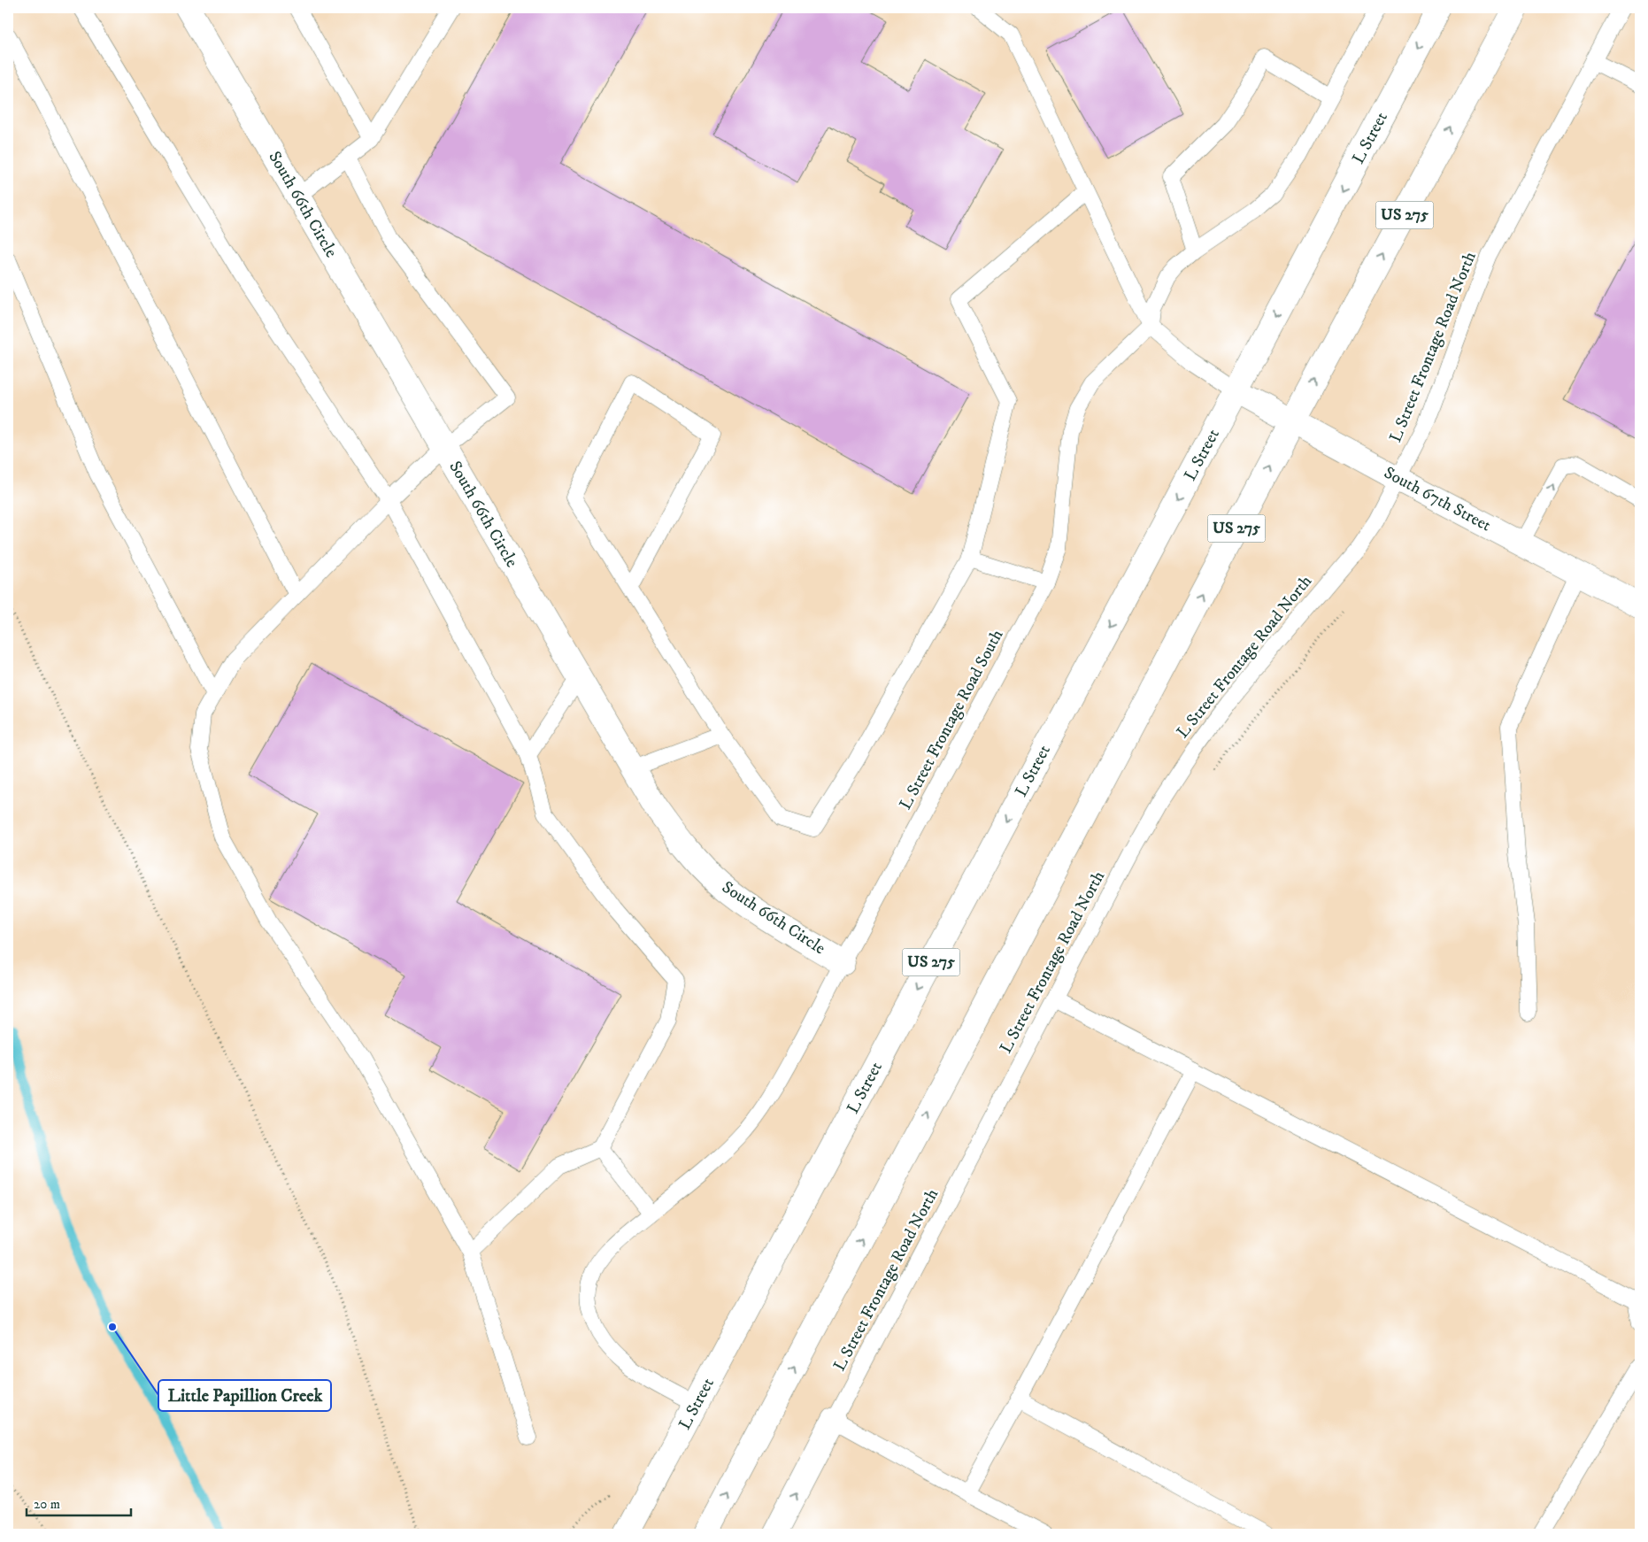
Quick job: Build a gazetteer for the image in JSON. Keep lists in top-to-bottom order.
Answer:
{
  "streets": {
    "main road": [
      "L Street",
      "South 66th Circle",
      "US 275",
      "South 67th Street"
    ],
    "lane": ["L Street Frontage Road North", "L Street Frontage Road South"]
  },
  "crossings": [
    ["L Street", "South 67th Street"],
    ["L Street", "L Street Frontage Road South"],
    ["South 66th Circle", "L Street Frontage Road South"],
    ["US 275", "South 67th Street"],
    ["L Street Frontage Road North", "South 67th Street"]
  ],
  "places": ["Little Papillion Creek"],
  "scale_bar": "20 m"
}
